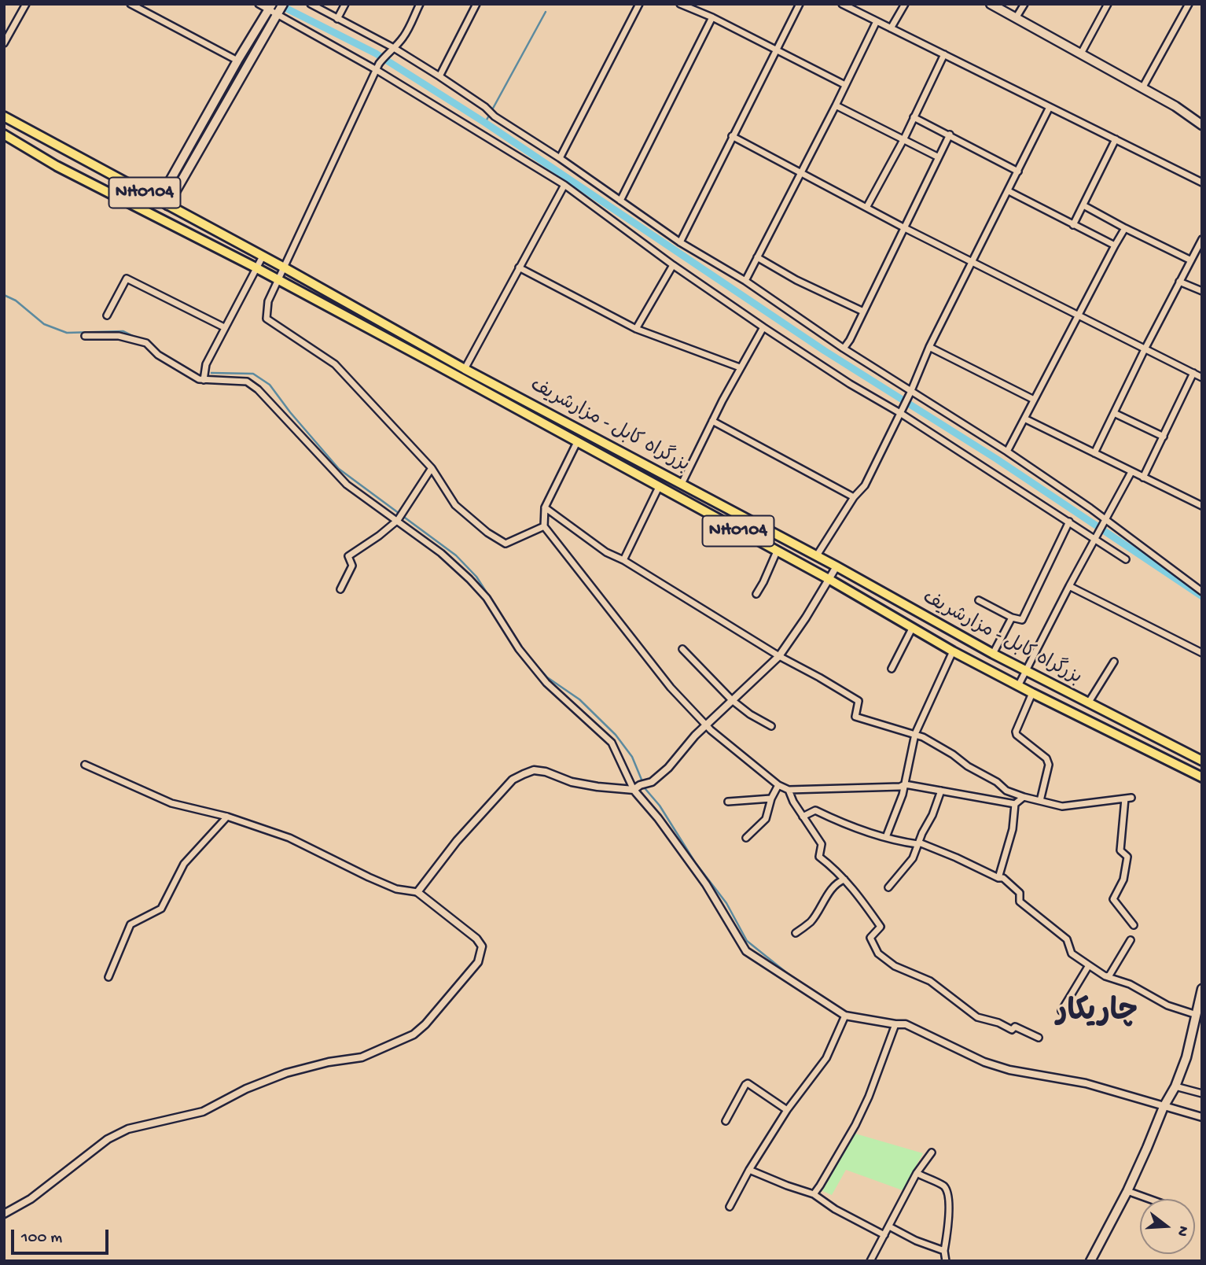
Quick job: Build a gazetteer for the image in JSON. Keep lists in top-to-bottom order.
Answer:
{
  "streets": {
    "highway": ["NH0104", "بزرگراه کابل - مزارشریف"]
  },
  "districts": ["چاریکار"],
  "scale_bar": "100 m",
  "north": "right"
}
